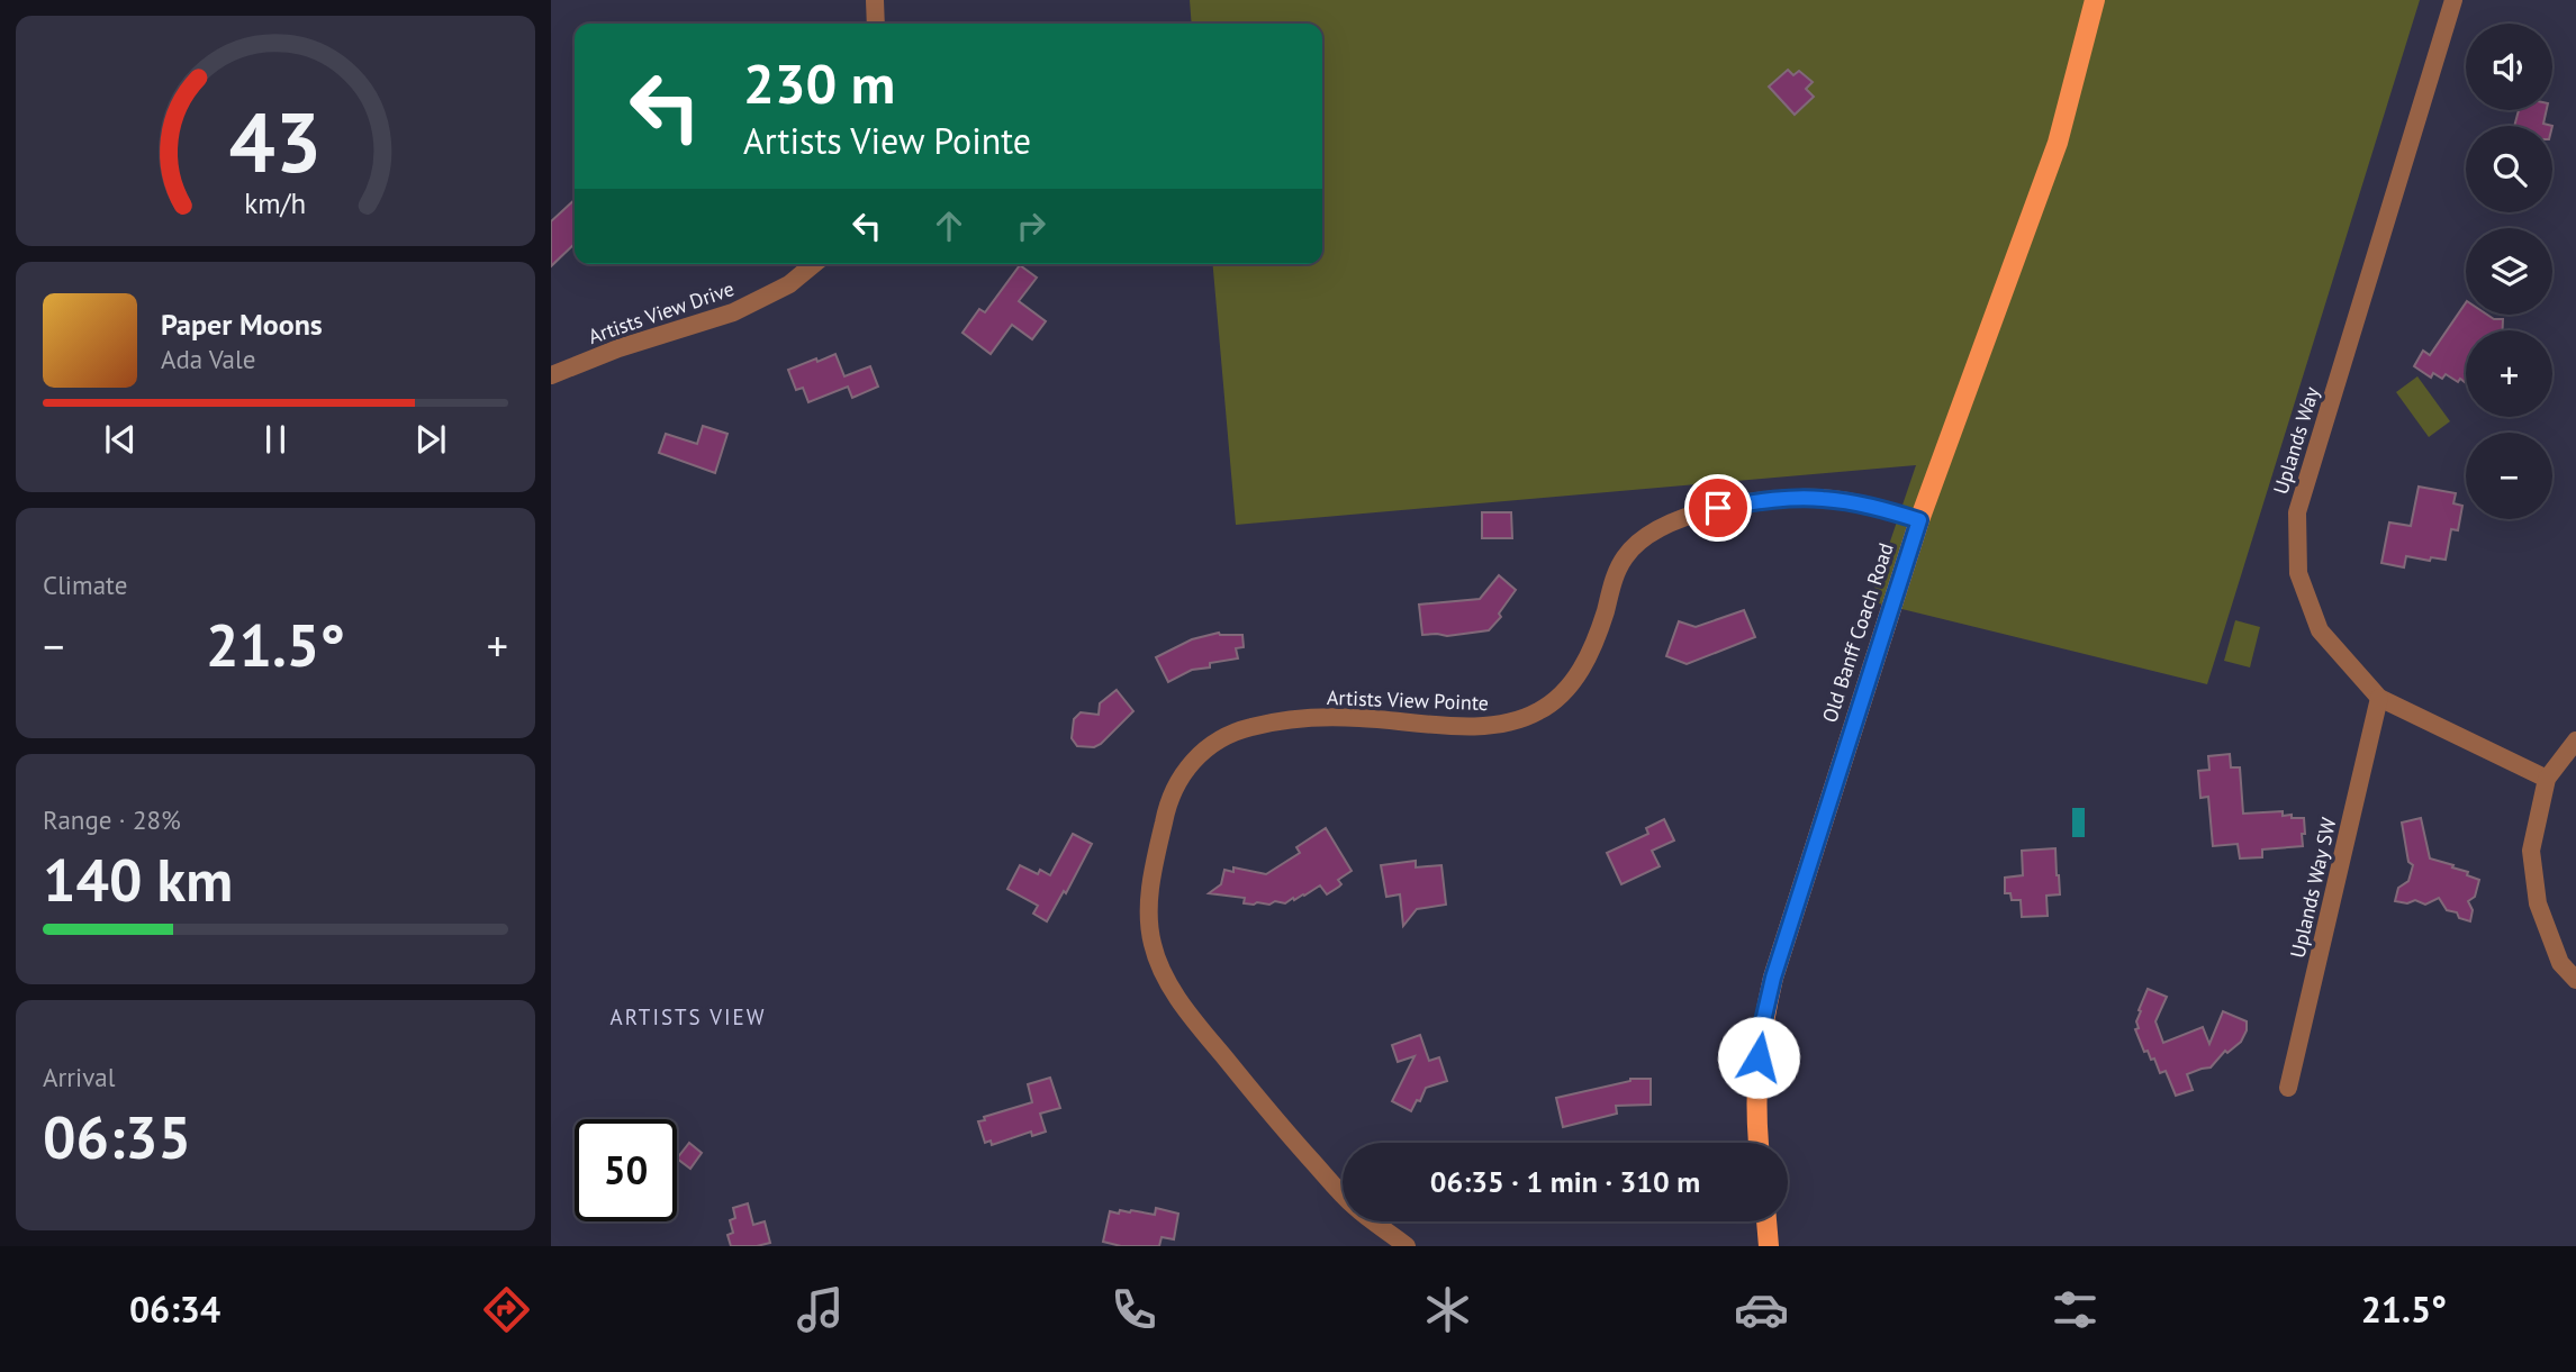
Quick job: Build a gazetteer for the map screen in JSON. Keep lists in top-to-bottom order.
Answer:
{
  "streets": {
    "main road": ["Old Banff Coach Road"],
    "street": [
      "Artists View Drive",
      "Uplands Way",
      "Artists View Pointe",
      "Uplands Way SW"
    ]
  },
  "crossings": [
    ["Uplands Way", "Uplands Way SW"],
    ["Old Banff Coach Road", "Artists View Pointe"]
  ],
  "districts": ["ARTISTS VIEW"],
  "page": {
    "map_buttons": ["+", "−"],
    "turn": ["230 m", "Artists View Pointe"],
    "song": ["Paper Moons", "Ada Vale"],
    "tile": [
      "Climate",
      ["Range · 28%", "140 km"],
      ["Arrival", "06:35"]
    ],
    "heat": ["−", "21.5°", "+"],
    "limit": "50",
    "trip": "06:35 · 1 min · 310 m",
    "tabs": ["06:34", "21.5°"],
    "gauge": ["43", "km/h"]
  }
}
